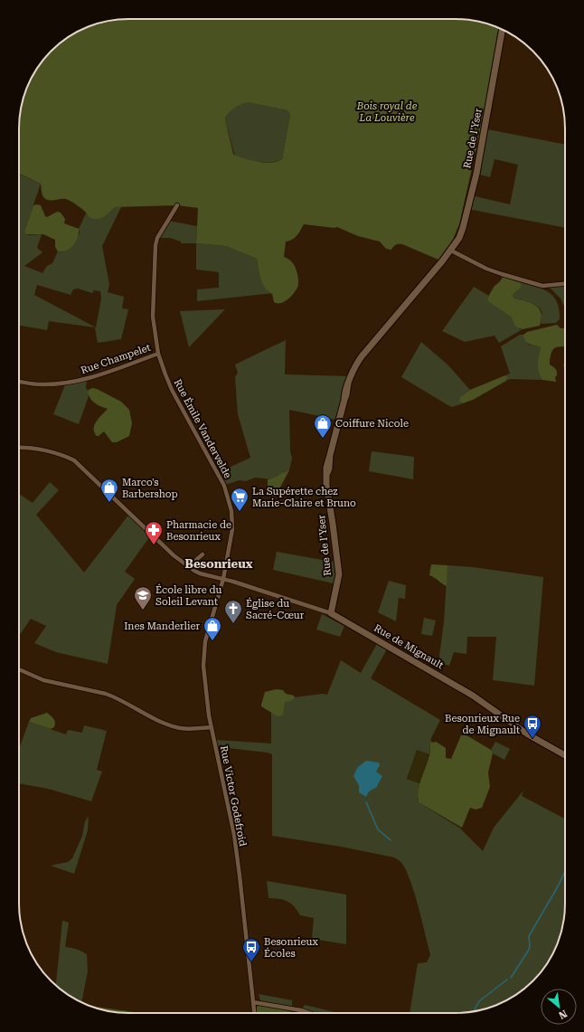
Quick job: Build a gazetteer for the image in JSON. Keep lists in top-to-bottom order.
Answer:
{
  "streets": {
    "street": [
      "Rue de l'Yser",
      "Rue Champelet",
      "Rue Émile Vandervelde",
      "Rue de Mignault",
      "Rue Victor Godefroid"
    ]
  },
  "crossings": [
    ["Rue de l'Yser", "Rue de Mignault"],
    ["Rue Champelet", "Rue Émile Vandervelde"],
    ["Rue Émile Vandervelde", "Rue de Mignault"],
    ["Rue Émile Vandervelde", "Rue Victor Godefroid"],
    ["Rue de Mignault", "Rue Victor Godefroid"]
  ],
  "districts": ["Besonrieux"],
  "parks": ["Bois royal de La Louvière"],
  "places": {
    "shop": ["Coiffure Nicole", "Marco's Barbershop", "Ines Manderlier"],
    "supermarket": ["La Supérette chez Marie-Claire et Bruno"],
    "pharmacy": ["Pharmacie de Besonrieux"],
    "school or university": ["École libre du Soleil Levant"],
    "church": ["Église du Sacré-Cœur"],
    "bus stop": ["Besonrieux Rue de Mignault", "Besonrieux Écoles"]
  },
  "north": "bottom right"
}
